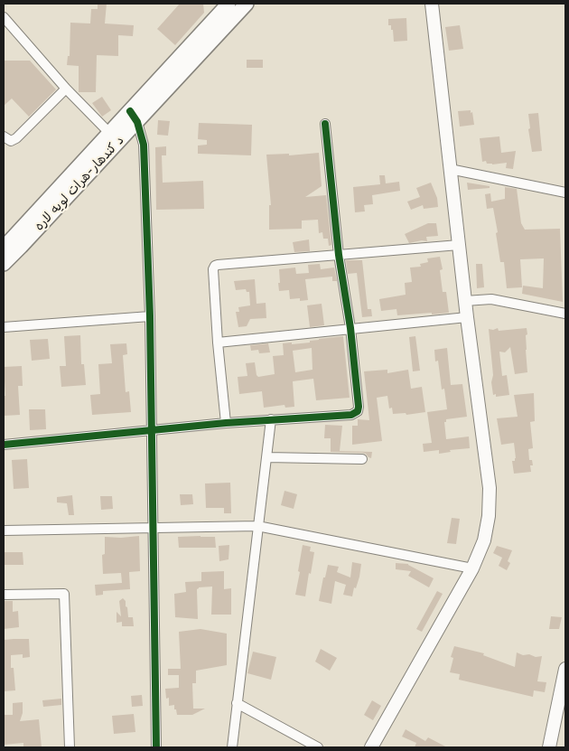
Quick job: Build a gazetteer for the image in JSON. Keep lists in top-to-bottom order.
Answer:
{
  "streets": {
    "highway": ["د کندهار-هرات لويه لاره"]
  }
}
